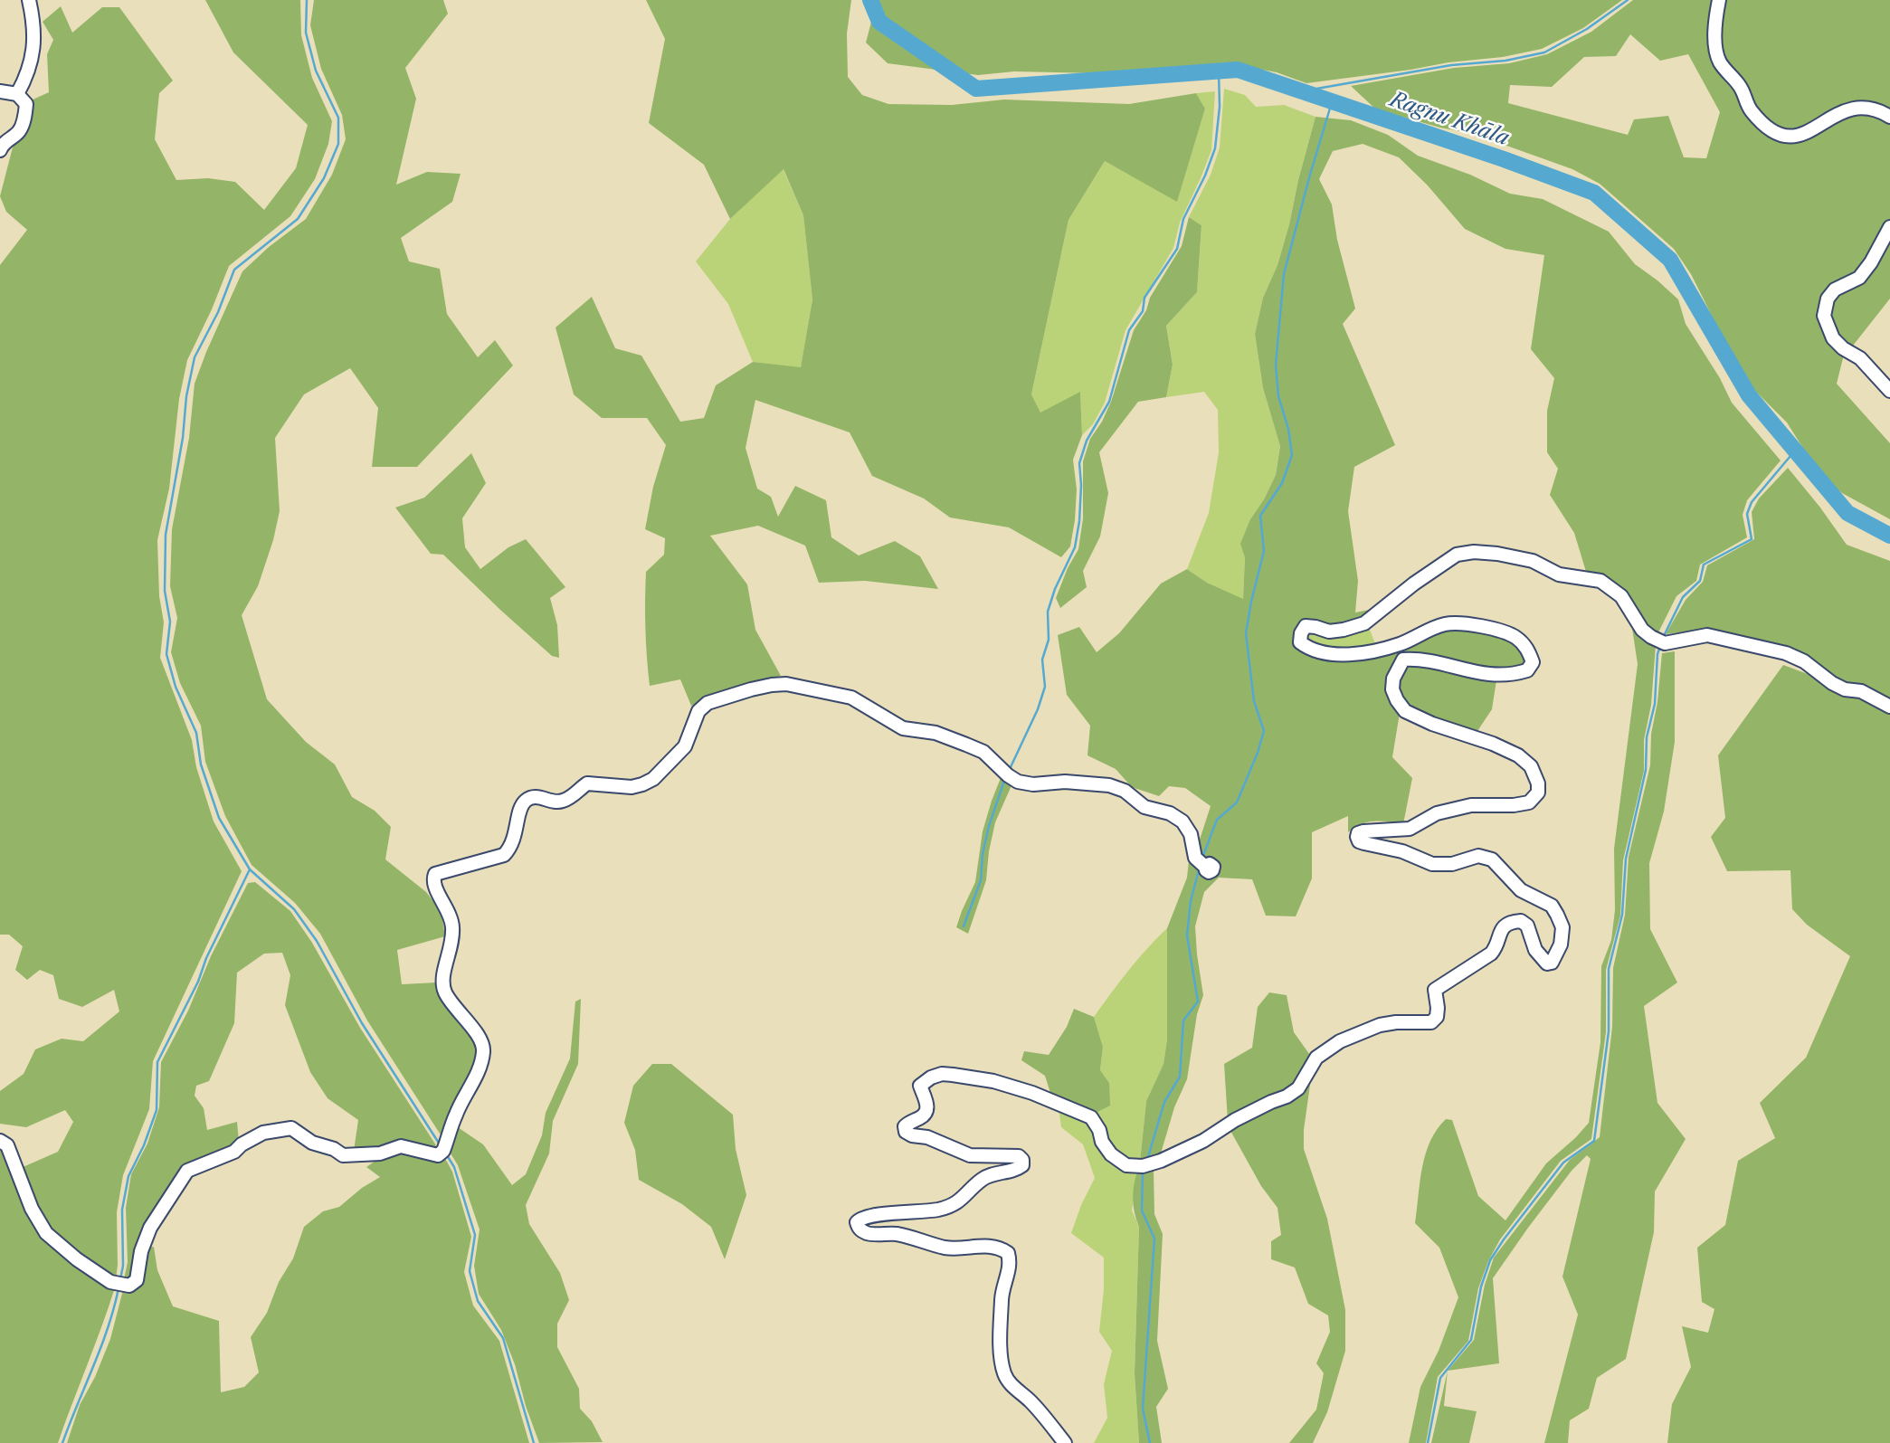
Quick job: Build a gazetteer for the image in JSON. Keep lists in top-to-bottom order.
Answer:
{
  "water": ["Ragnu Khāla"]
}
